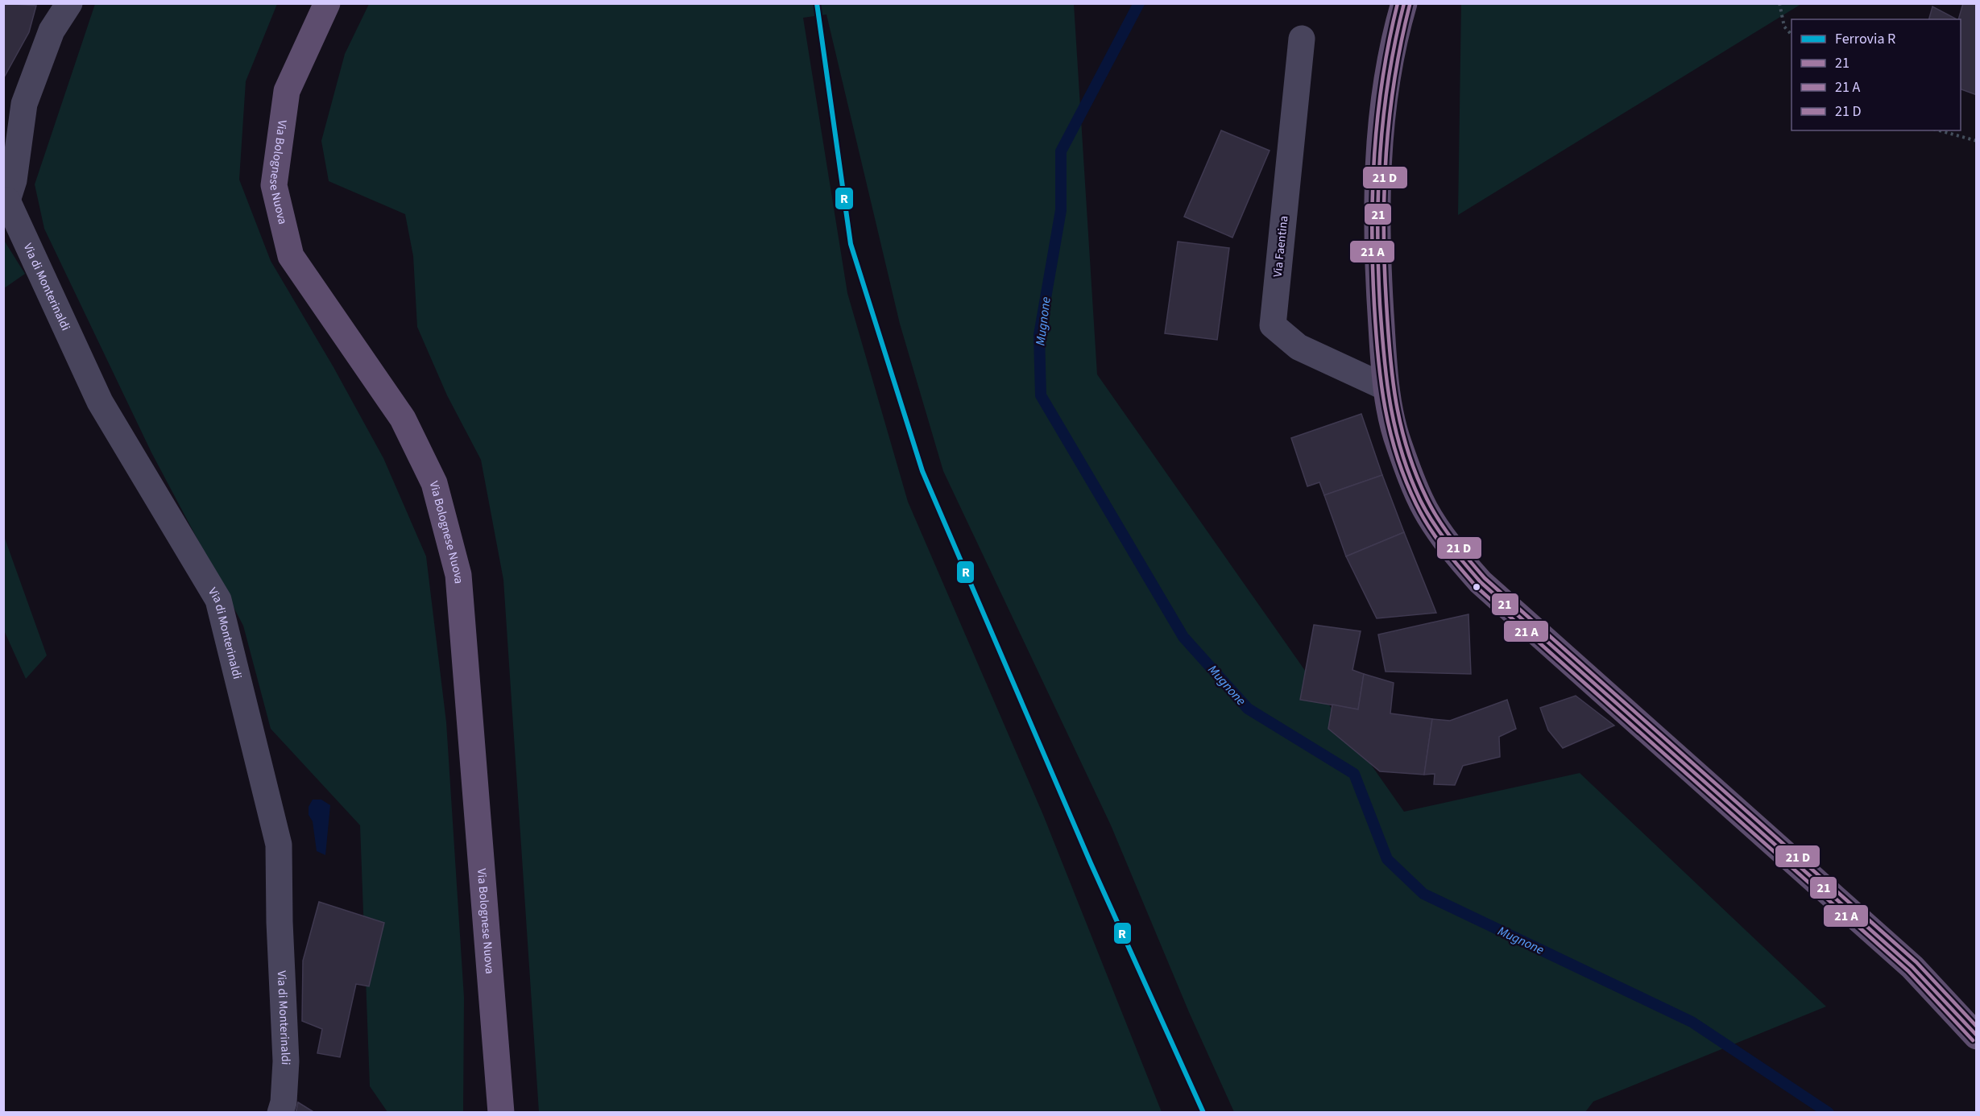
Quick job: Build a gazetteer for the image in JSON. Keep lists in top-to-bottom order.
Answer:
{
  "streets": {
    "main road": ["Via Bolognese Nuova"],
    "street": ["Via Faentina", "Via di Monterinaldi"]
  },
  "water": ["Mugnone"],
  "lines": ["rail line R", "transit line 21"],
  "legend": [
    "Ferrovia R",
    "21",
    "21 A",
    "21 D"
  ]
}
